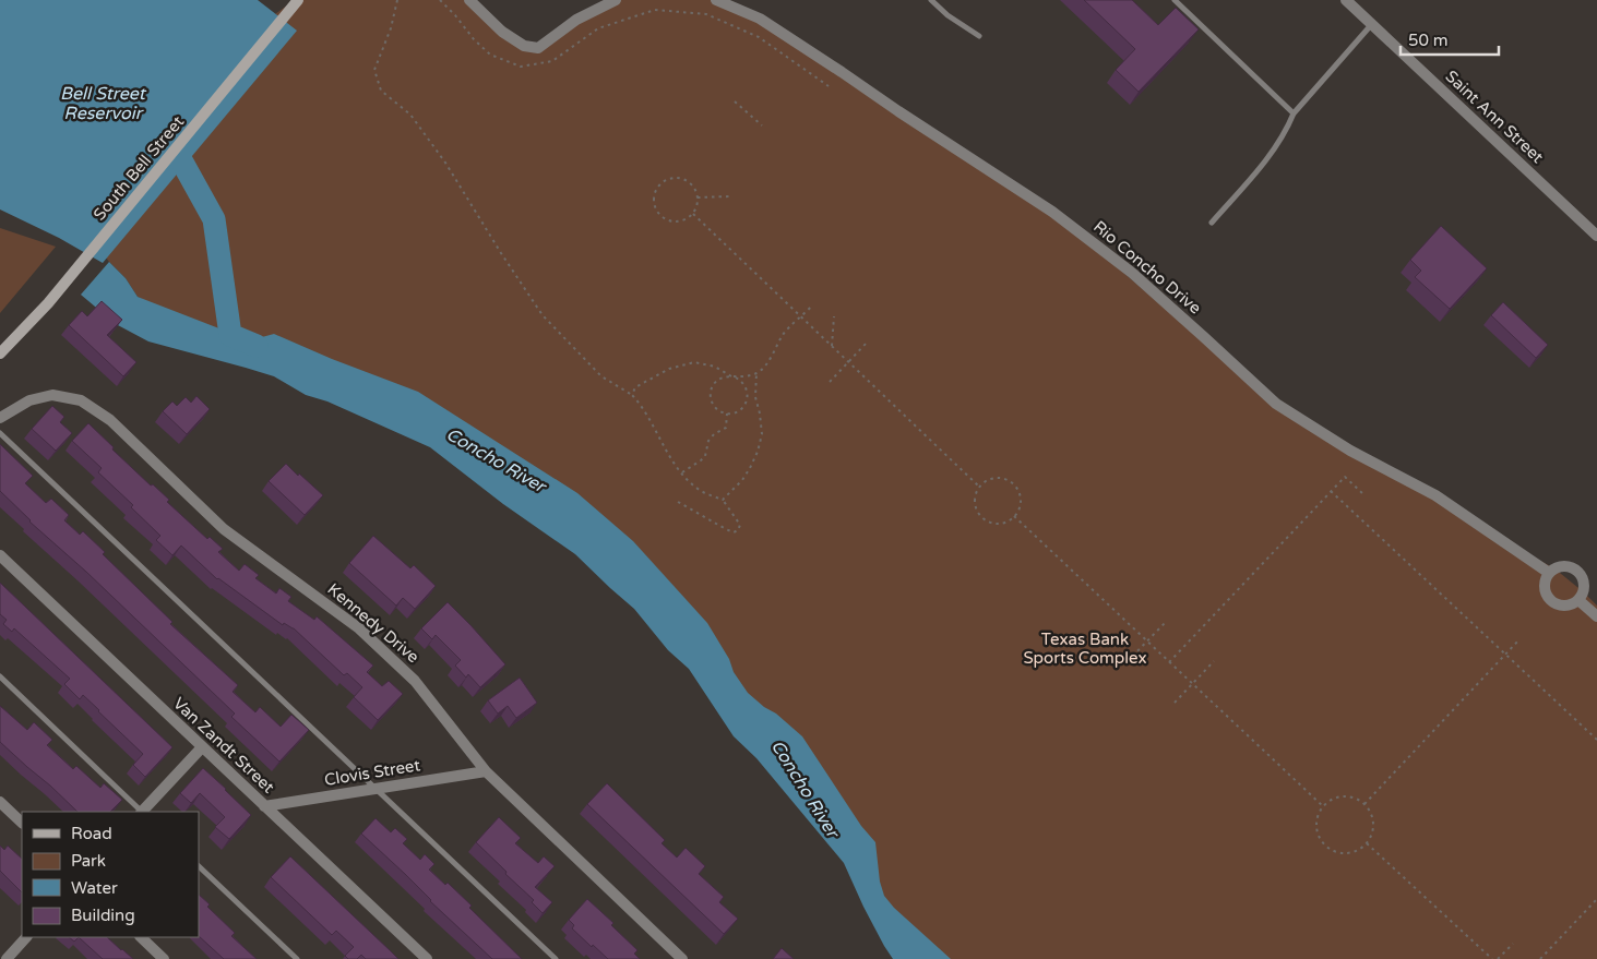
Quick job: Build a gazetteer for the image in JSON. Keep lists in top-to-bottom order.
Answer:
{
  "streets": {
    "main road": ["South Bell Street"],
    "street": [
      "Saint Ann Street",
      "Rio Concho Drive",
      "Kennedy Drive",
      "Van Zandt Street",
      "Clovis Street"
    ]
  },
  "crossings": [
    ["Kennedy Drive", "Clovis Street"],
    ["Van Zandt Street", "Clovis Street"]
  ],
  "water": ["Bell Street Reservoir", "Concho River"],
  "parks": ["Texas Bank Sports Complex"],
  "legend": [
    "Road",
    "Park",
    "Water",
    "Building"
  ],
  "scale_bar": "50 m"
}
